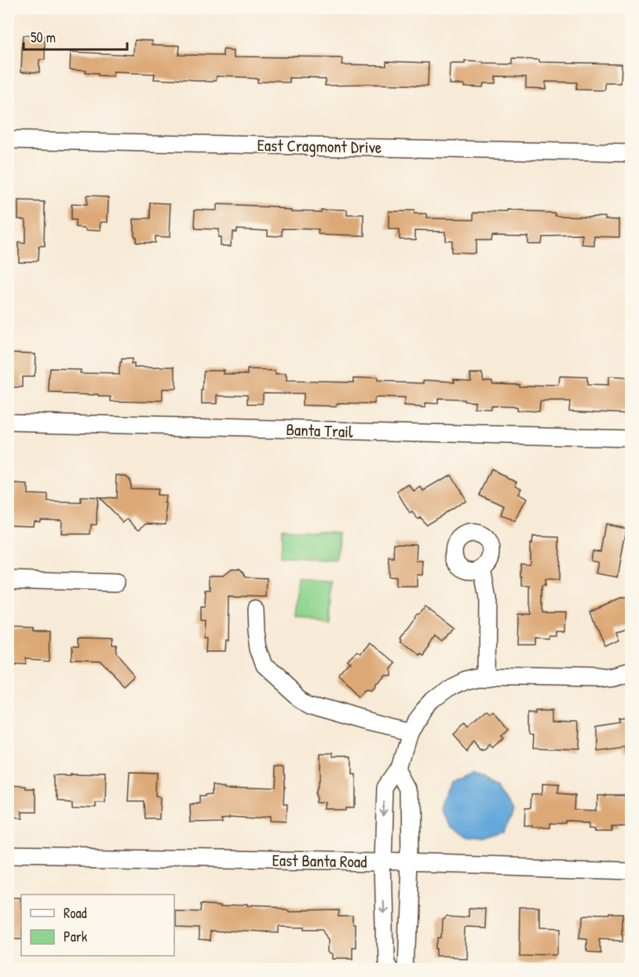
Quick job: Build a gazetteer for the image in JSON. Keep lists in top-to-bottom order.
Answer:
{
  "streets": {
    "street": ["East Cragmont Drive", "Banta Trail", "East Banta Road"]
  },
  "legend": ["Road", "Park"],
  "scale_bar": "50 m"
}
